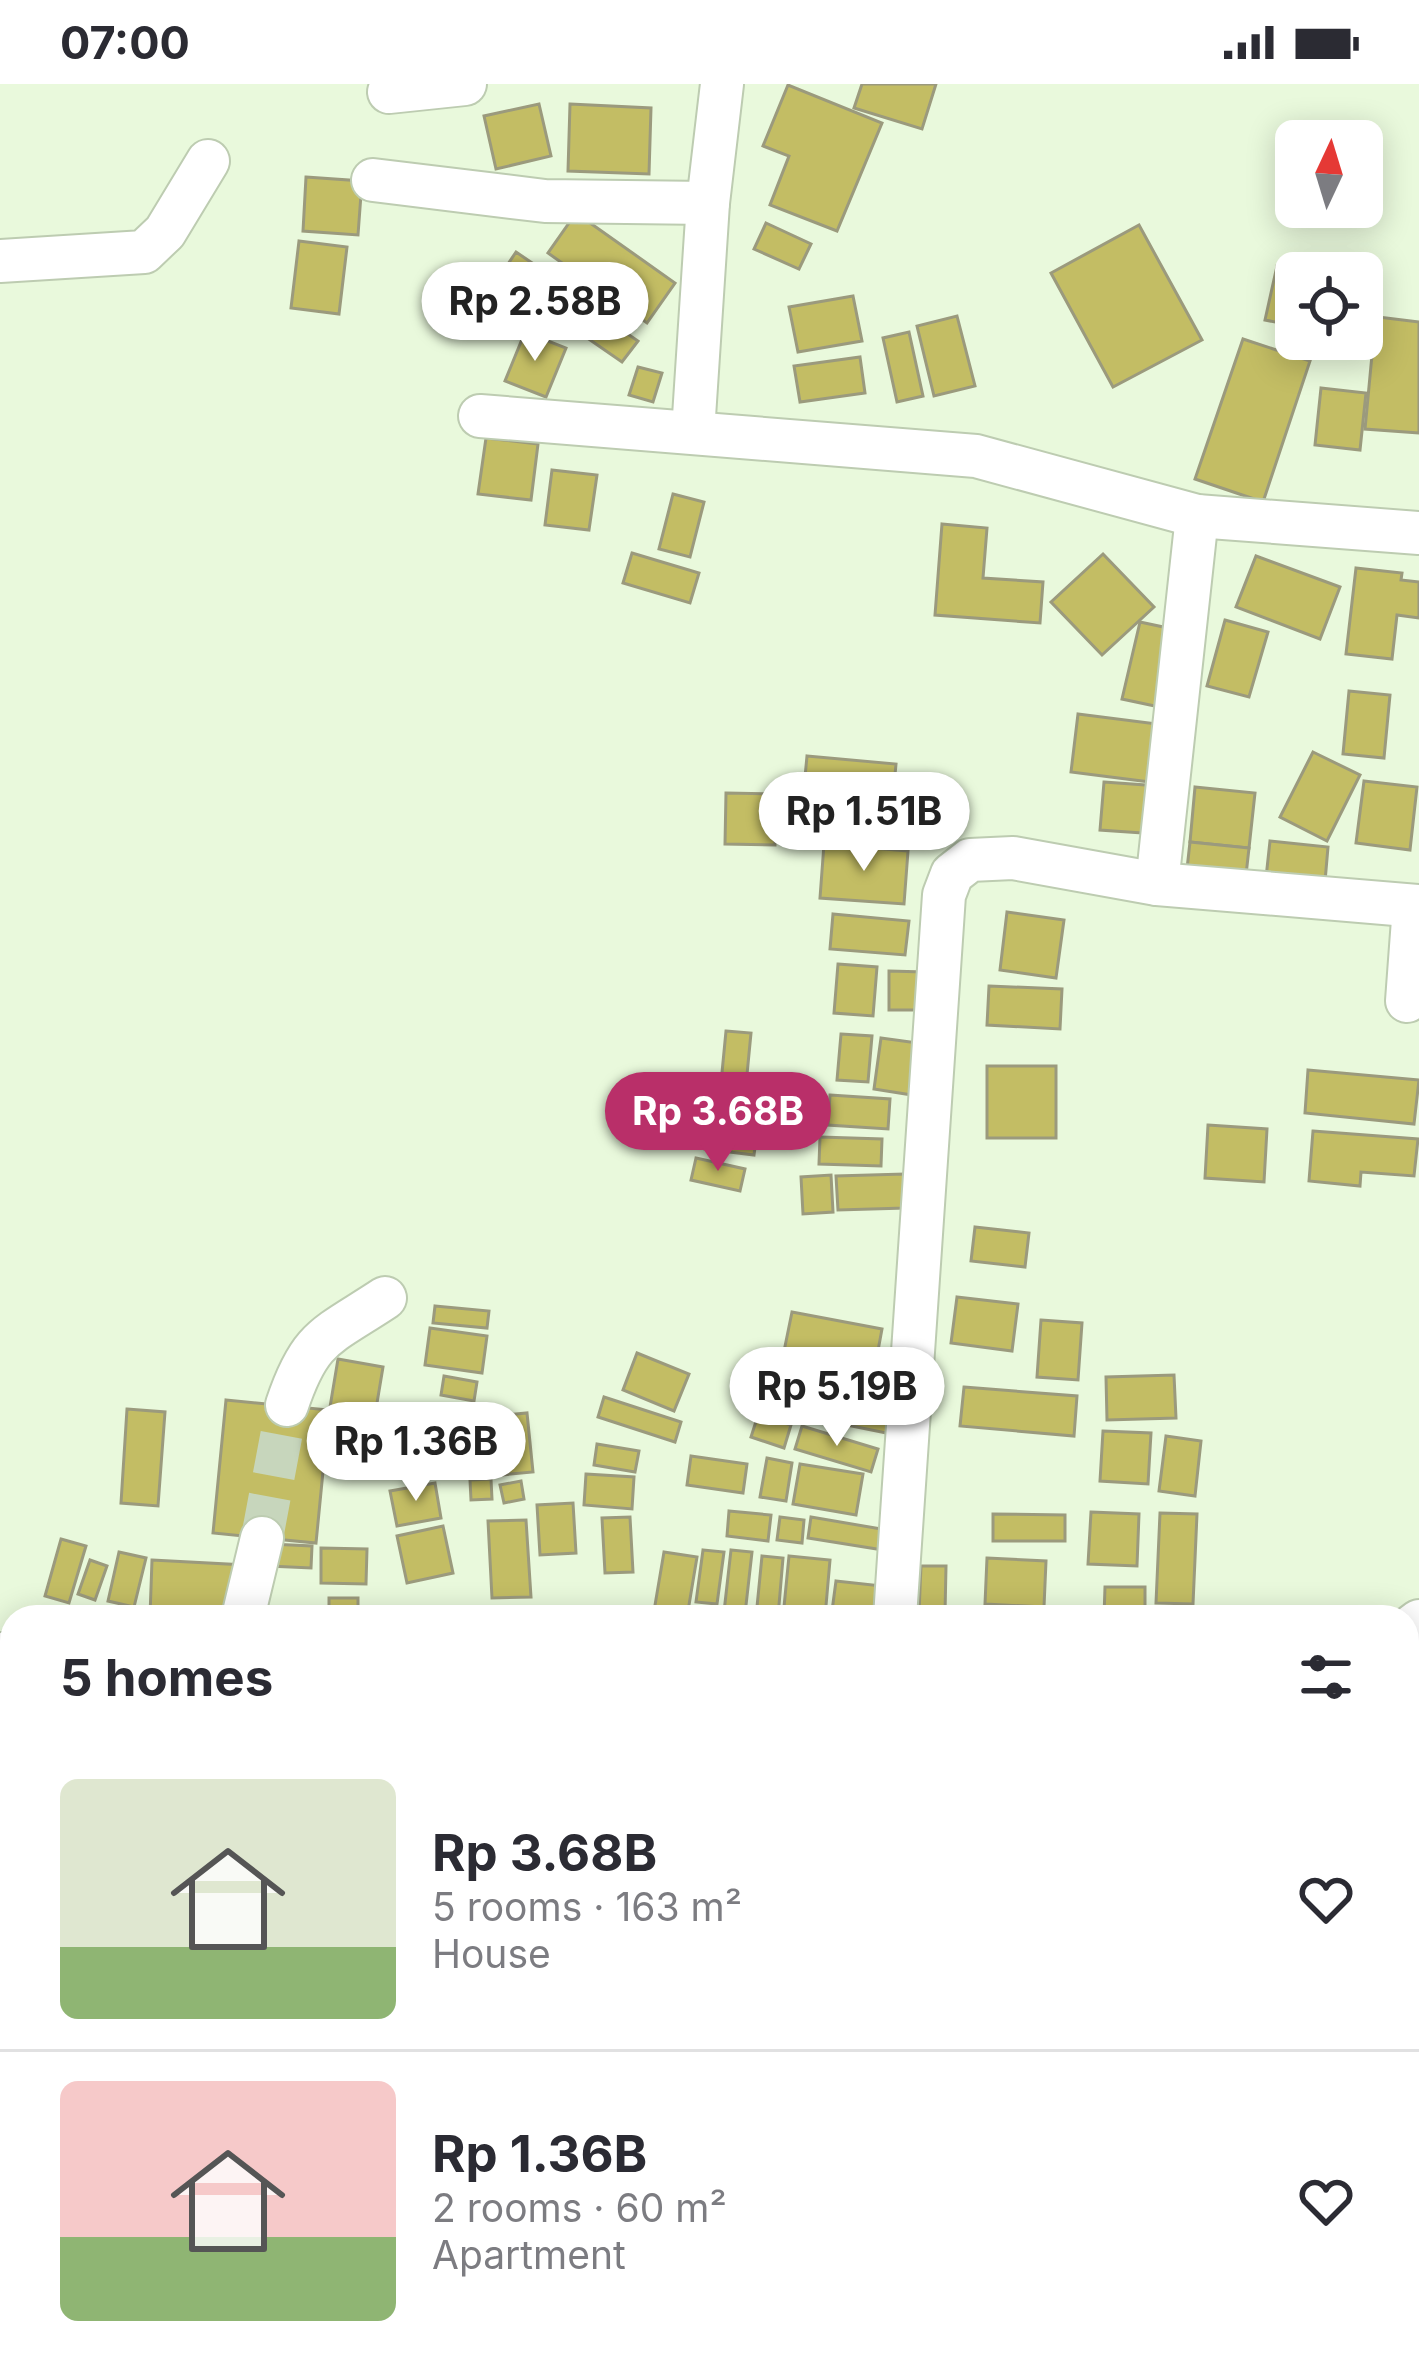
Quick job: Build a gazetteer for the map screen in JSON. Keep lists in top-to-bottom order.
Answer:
{
  "north": "top",
  "page": {
    "status": "07:00",
    "price": [
      "Rp 2.58B",
      "Rp 1.51B",
      "Rp 3.68B",
      "Rp 5.19B",
      "Rp 1.36B"
    ],
    "heading": "5 homes",
    "list": [
      {
        "name": "Rp 3.68B",
        "note": "5 rooms · 163 m² · House"
      },
      {
        "name": "Rp 1.36B",
        "note": "2 rooms · 60 m² · Apartment"
      }
    ]
  }
}
